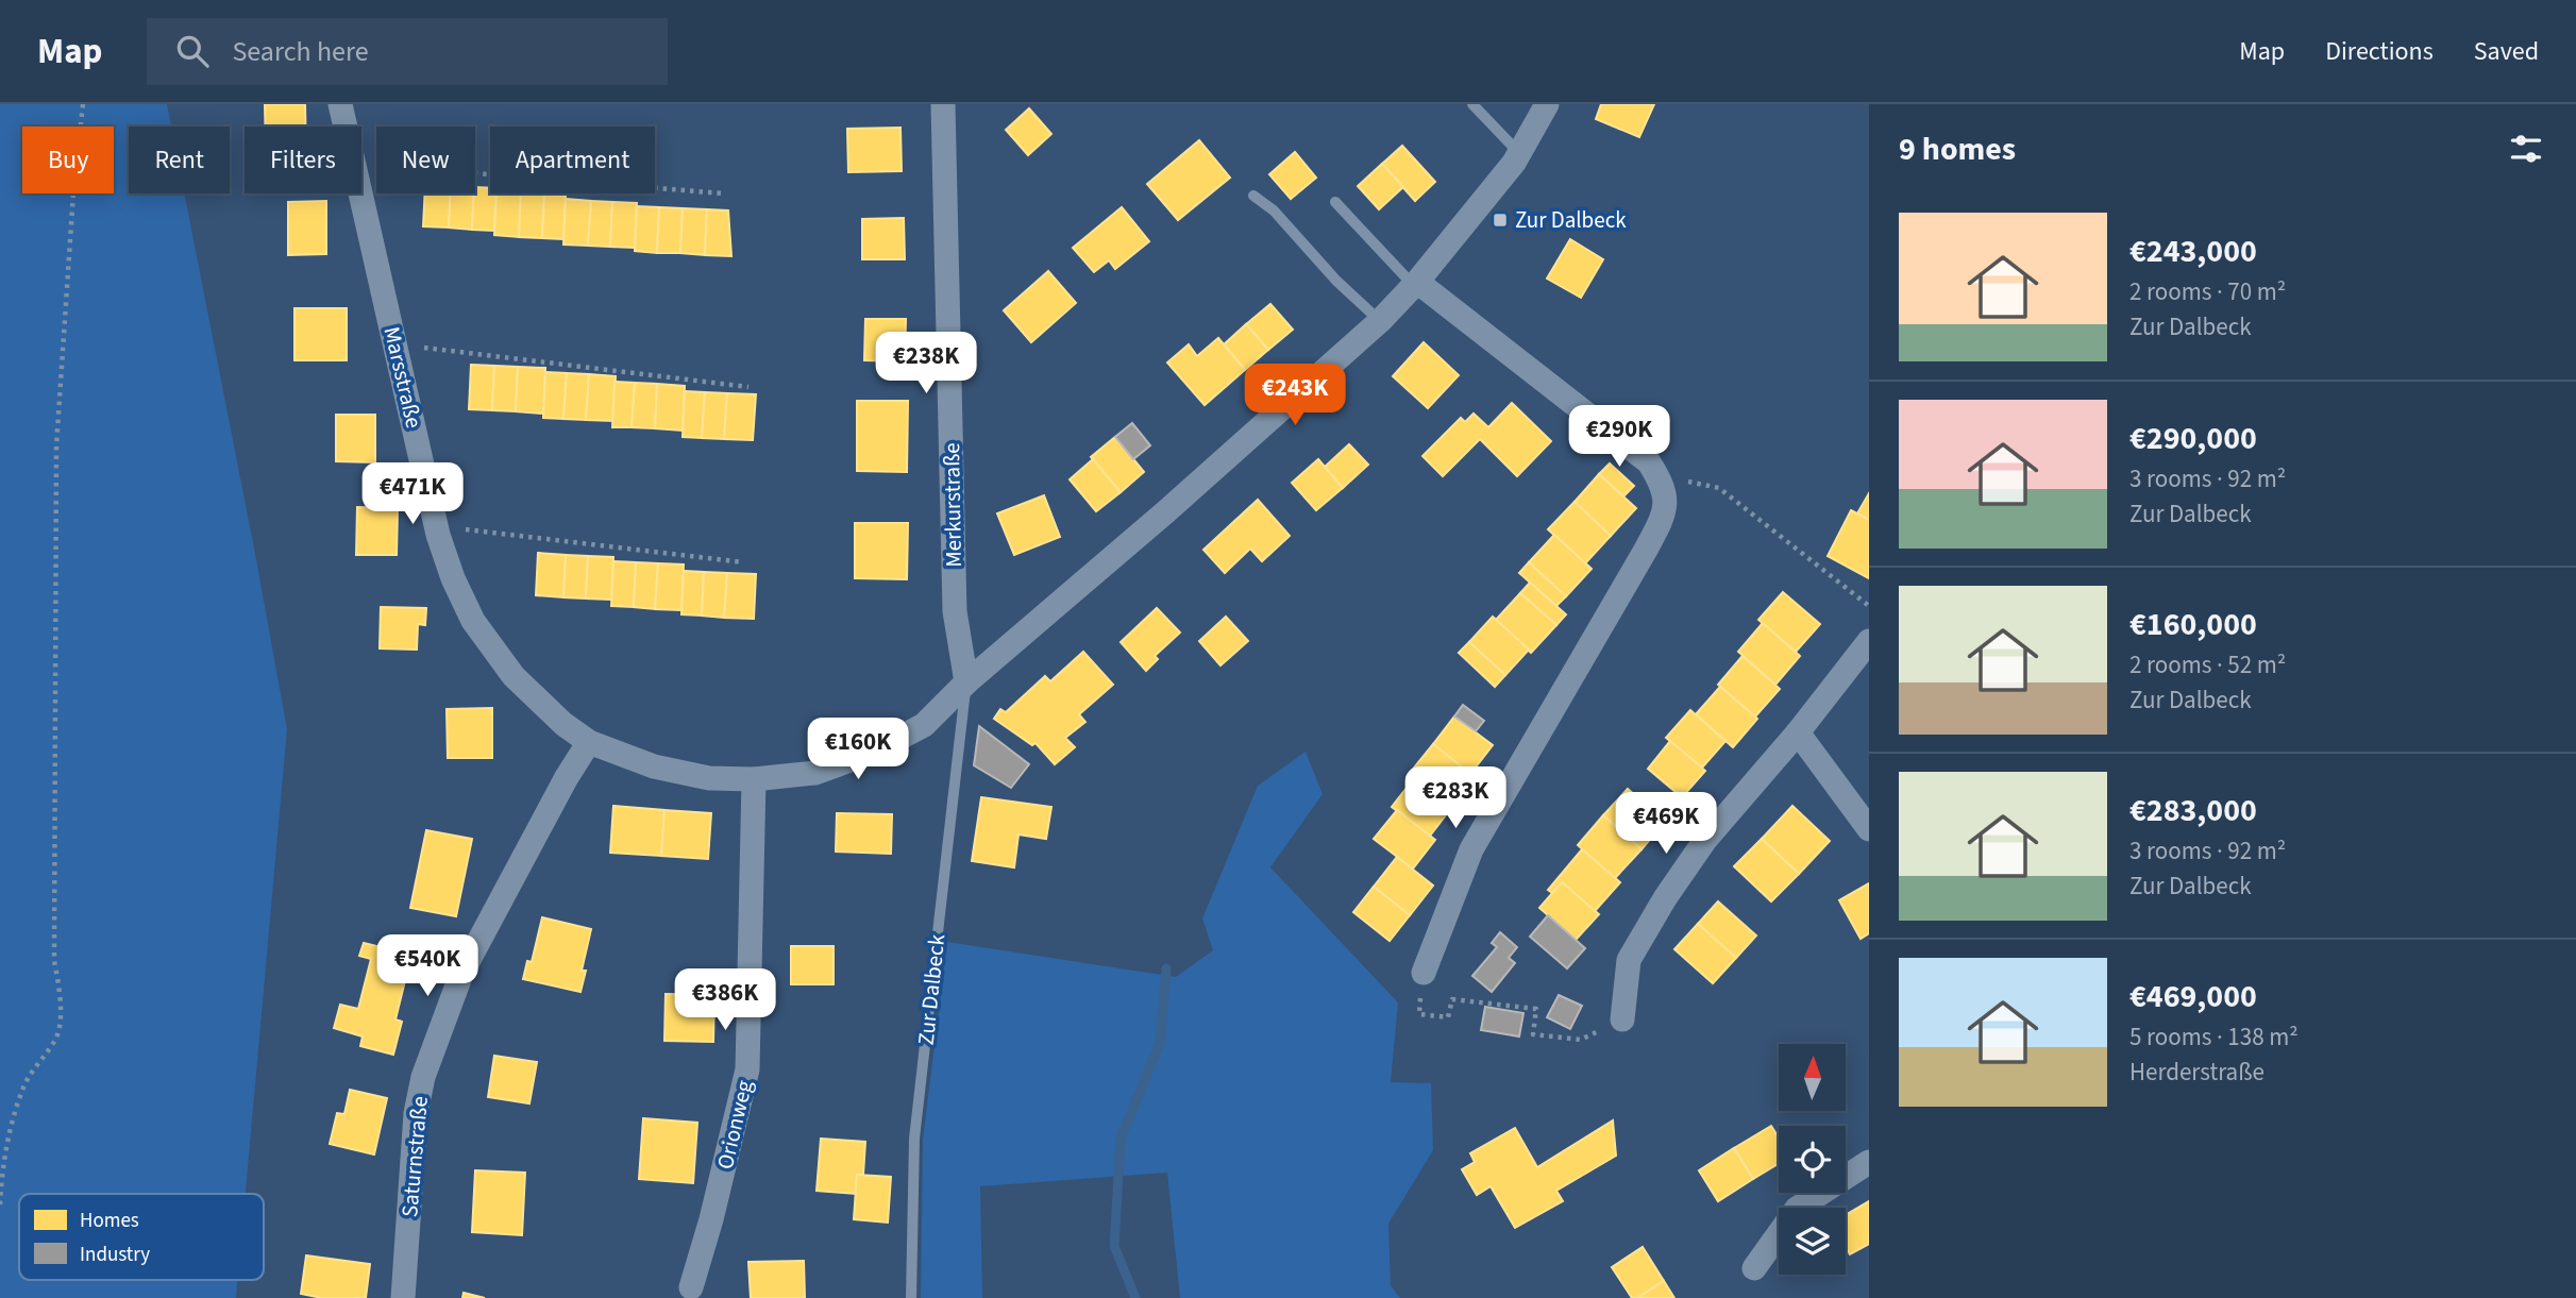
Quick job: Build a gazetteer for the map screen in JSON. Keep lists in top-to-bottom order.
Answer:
{
  "streets": {
    "street": [
      "Marsstraße",
      "Merkurstraße",
      "Orionweg",
      "Saturnstraße"
    ],
    "lane": ["Zur Dalbeck"]
  },
  "crossings": [
    ["Marsstraße", "Orionweg"],
    ["Marsstraße", "Saturnstraße"],
    ["Merkurstraße", "Zur Dalbeck"]
  ],
  "places": {
    "transit": ["Zur Dalbeck"]
  },
  "legend": ["Homes", "Industry"],
  "north": "top",
  "page": {
    "header": "Map",
    "search": "Search here",
    "nav": ["Map", "Directions", "Saved"],
    "heading": "9 homes",
    "chip": [
      "Buy",
      "Rent",
      "Filters",
      "New",
      "Apartment"
    ],
    "list": [
      {
        "name": "€243,000",
        "note": "2 rooms · 70 m² · Zur Dalbeck"
      },
      {
        "name": "€290,000",
        "note": "3 rooms · 92 m² · Zur Dalbeck"
      },
      {
        "name": "€160,000",
        "note": "2 rooms · 52 m² · Zur Dalbeck"
      },
      {
        "name": "€283,000",
        "note": "3 rooms · 92 m² · Zur Dalbeck"
      },
      {
        "name": "€469,000",
        "note": "5 rooms · 138 m² · Herderstraße"
      }
    ],
    "price": [
      "€238K",
      "€243K",
      "€290K",
      "€471K",
      "€160K",
      "€283K",
      "€469K",
      "€540K",
      "€386K"
    ]
  }
}
